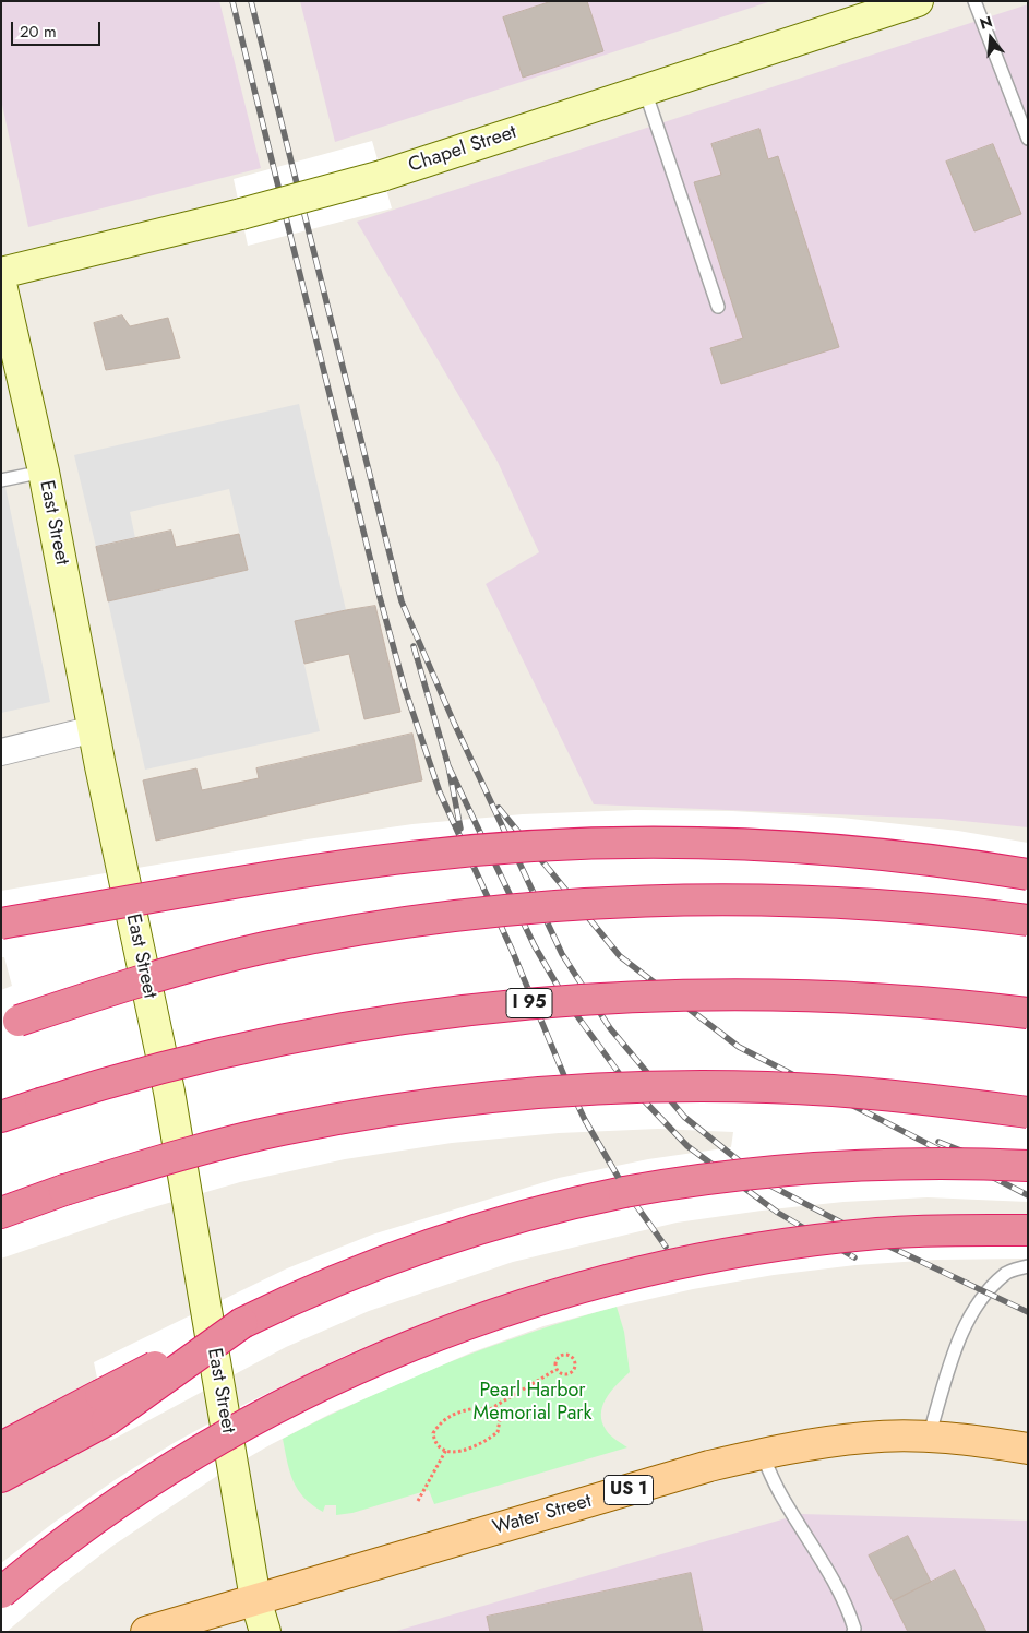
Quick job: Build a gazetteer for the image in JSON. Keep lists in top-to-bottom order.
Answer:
{
  "streets": {
    "highway": ["I 95"],
    "main road": [
      "Chapel Street",
      "East Street",
      "US 1",
      "Water Street"
    ]
  },
  "crossings": [
    ["East Street", "Water Street"]
  ],
  "parks": ["Pearl Harbor Memorial Park"],
  "scale_bar": "20 m",
  "north": "top"
}
